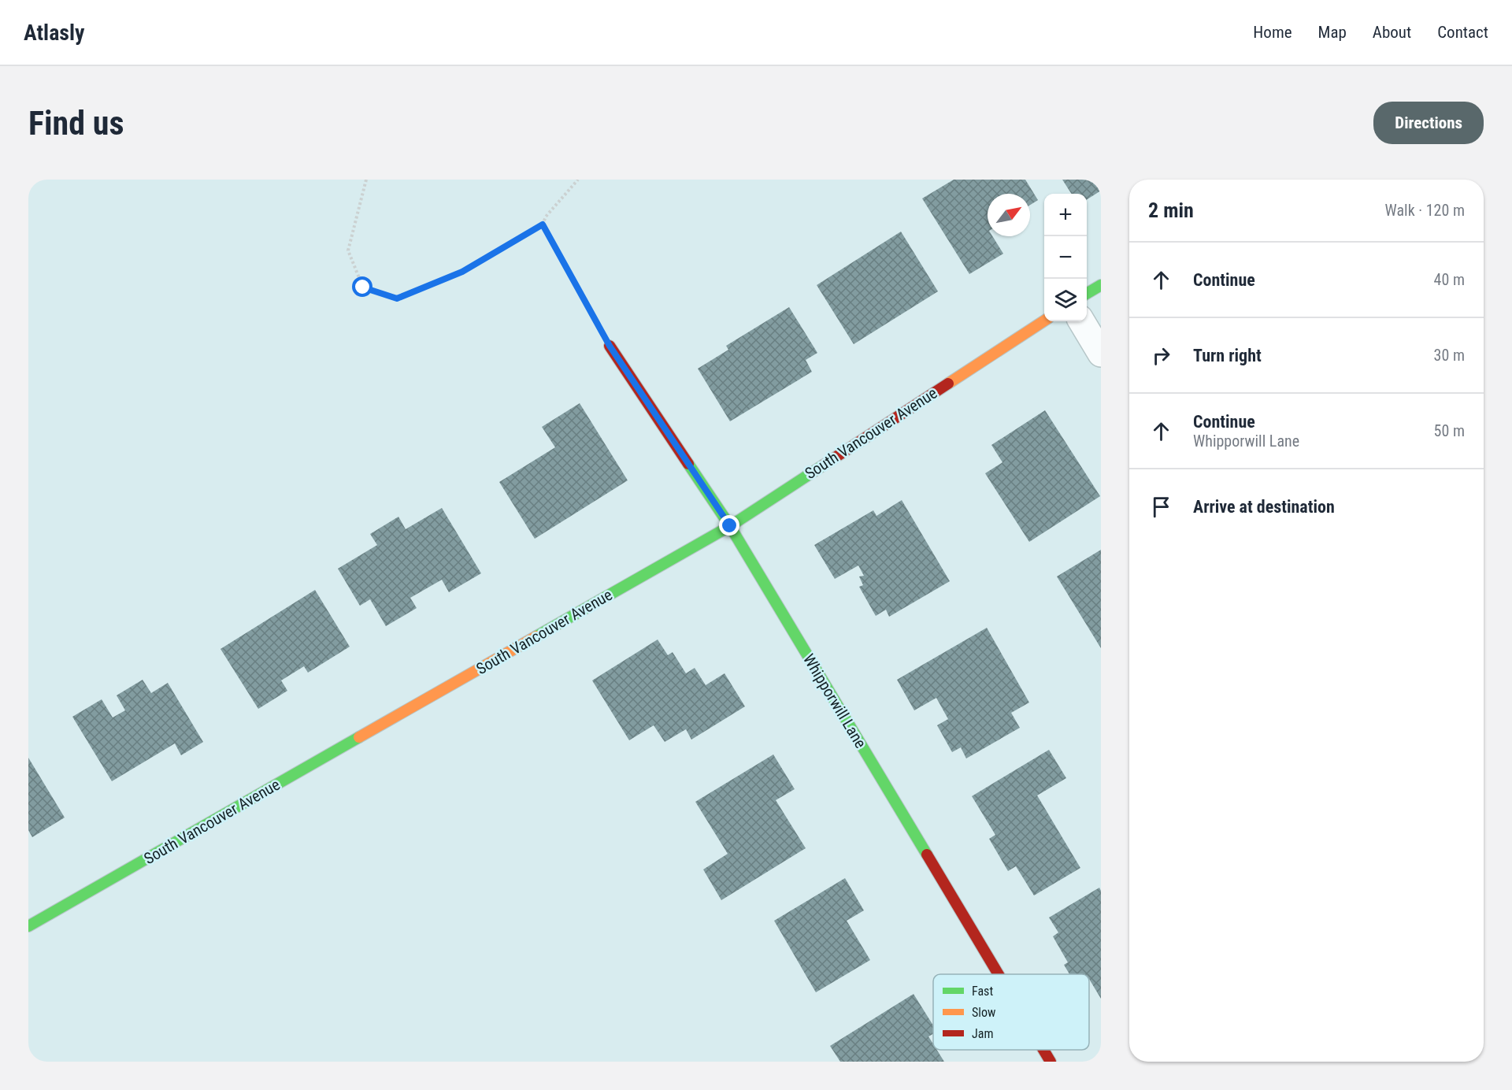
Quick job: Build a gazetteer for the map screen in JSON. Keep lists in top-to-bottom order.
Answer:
{
  "streets": {
    "street": ["South Vancouver Avenue", "Whipporwill Lane"]
  },
  "crossings": [
    ["South Vancouver Avenue", "Whipporwill Lane"]
  ],
  "legend": ["Fast", "Slow", "Jam"],
  "north": "top right",
  "page": {
    "header": "Atlasly",
    "nav": [
      "Home",
      "Map",
      "About",
      "Contact"
    ],
    "buttons": "Directions",
    "title": "Find us",
    "heading": ["2 min", "Walk · 120 m"],
    "map_buttons": ["+", "−"],
    "list": [
      ["Continue", "40 m"],
      ["Turn right", "30 m"],
      ["Continue", "Whipporwill Lane", "50 m"],
      "Arrive at destination"
    ]
  }
}
